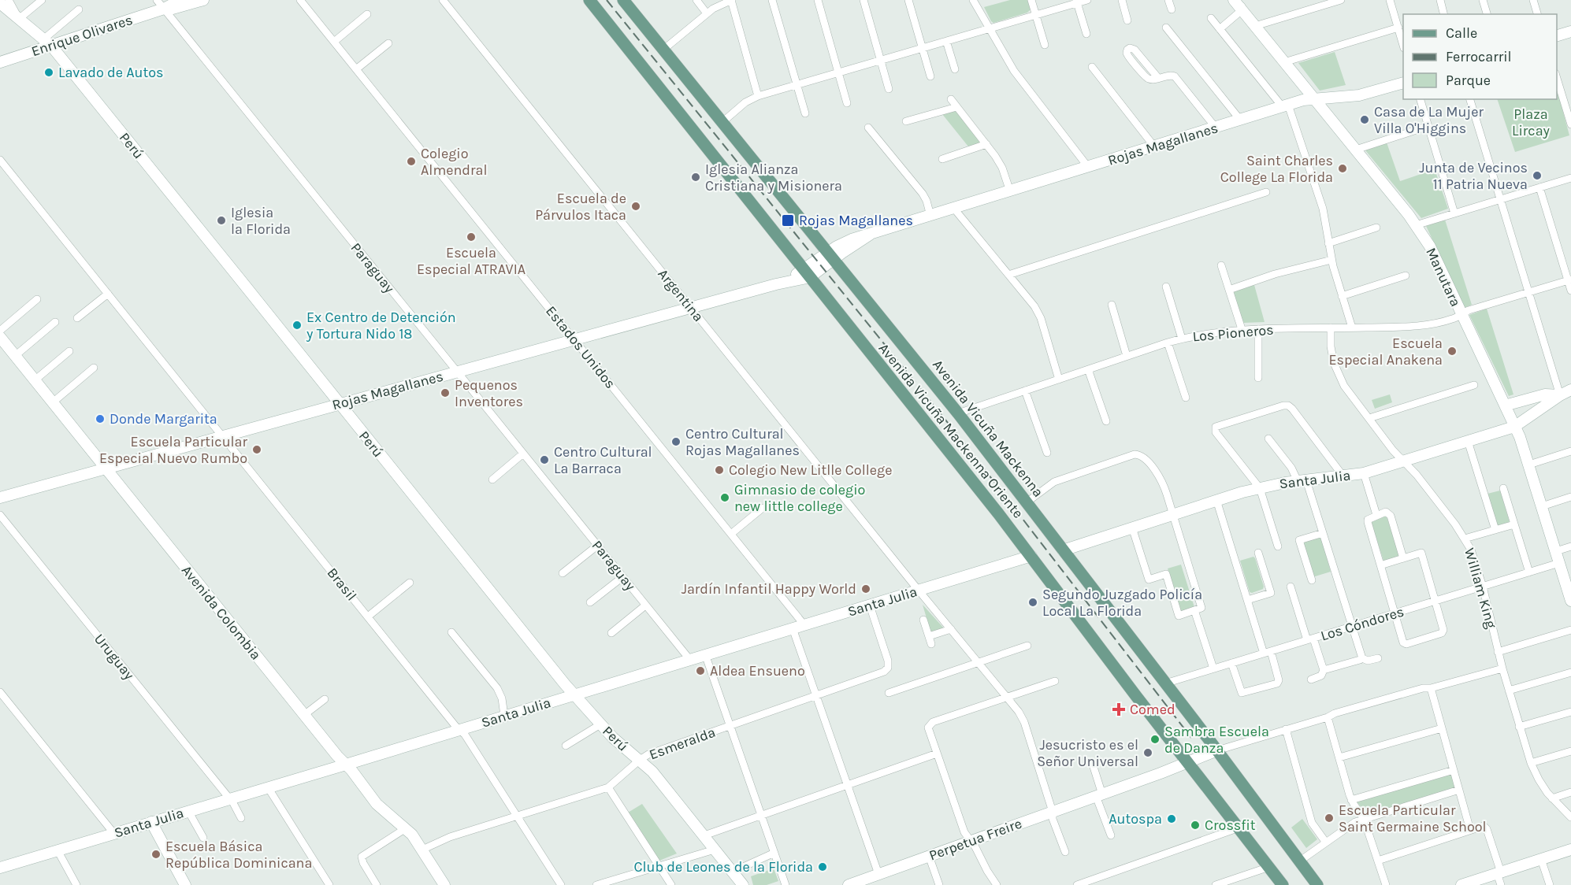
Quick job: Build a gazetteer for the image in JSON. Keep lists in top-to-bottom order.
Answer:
{
  "streets": {
    "main road": ["Avenida Vicuña Mackenna", "Avenida Vicuña Mackenna Oriente"],
    "street": [
      "Enrique Olivares",
      "Rojas Magallanes",
      "Perú",
      "Paraguay",
      "Manutara",
      "Argentina",
      "Los Pioneros",
      "Estados Unidos",
      "Santa Julia",
      "Brasil",
      "William King",
      "Avenida Colombia",
      "Los Cóndores",
      "Uruguay",
      "Esmeralda",
      "Perpetua Freire"
    ]
  },
  "crossings": [
    ["Enrique Olivares", "Perú"],
    ["Enrique Olivares", "Paraguay"],
    ["Rojas Magallanes", "Perú"],
    ["Rojas Magallanes", "Paraguay"],
    ["Rojas Magallanes", "Manutara"],
    ["Rojas Magallanes", "Argentina"],
    ["Rojas Magallanes", "Estados Unidos"],
    ["Rojas Magallanes", "Avenida Vicuña Mackenna"],
    ["Rojas Magallanes", "Avenida Vicuña Mackenna Oriente"],
    ["Rojas Magallanes", "Brasil"],
    ["Rojas Magallanes", "Avenida Colombia"],
    ["Perú", "Santa Julia"],
    ["Perú", "Esmeralda"],
    ["Paraguay", "Santa Julia"],
    ["Manutara", "Los Pioneros"],
    ["Manutara", "Santa Julia"],
    ["Manutara", "Los Cóndores"],
    ["Argentina", "Santa Julia"],
    ["Argentina", "Perpetua Freire"],
    ["Los Pioneros", "Avenida Vicuña Mackenna"],
    ["Los Pioneros", "William King"],
    ["Estados Unidos", "Santa Julia"],
    ["Avenida Vicuña Mackenna", "Santa Julia"],
    ["Avenida Vicuña Mackenna", "Los Cóndores"],
    ["Avenida Vicuña Mackenna", "Perpetua Freire"],
    ["Avenida Vicuña Mackenna Oriente", "Santa Julia"],
    ["Avenida Vicuña Mackenna Oriente", "Perpetua Freire"],
    ["Santa Julia", "Brasil"],
    ["Santa Julia", "William King"],
    ["Santa Julia", "Avenida Colombia"],
    ["Santa Julia", "Uruguay"],
    ["Santa Julia", "Esmeralda"],
    ["Brasil", "Esmeralda"],
    ["William King", "Los Cóndores"],
    ["Avenida Colombia", "Esmeralda"]
  ],
  "parks": ["Plaza Lircay"],
  "places": {
    "other": [
      "Lavado de Autos",
      "Casa de La Mujer Villa O'Higgins",
      "Colegio Almendral",
      "Saint Charles College La Florida",
      "Junta de Vecinos 11 Patria Nueva",
      "Iglesia Alianza Cristiana y Misionera",
      "Escuela de Párvulos Itaca",
      "Iglesia la Florida",
      "Escuela Especial ATRAVIA",
      "Ex Centro de Detención y Tortura Nido 18",
      "Escuela Especial Anakena",
      "Pequenos Inventores",
      "Donde Margarita",
      "Centro Cultural Rojas Magallanes",
      "Escuela Particular Especial Nuevo Rumbo",
      "Centro Cultural La Barraca",
      "Colegio New Litlle College",
      "Gimnasio de colegio new little college",
      "Jardín Infantil Happy World",
      "Segundo Juzgado Policía Local La Florida",
      "Aldea Ensueno",
      "Sambra Escuela de Danza",
      "Jesucristo es el Señor Universal",
      "Escuela Particular Saint Germaine School",
      "Autospa",
      "Crossfit",
      "Escuela Básica República Dominicana",
      "Club de Leones de la Florida"
    ],
    "transit": ["Rojas Magallanes"],
    "health": ["Comed"]
  },
  "legend": ["Calle", "Ferrocarril", "Parque"]
}
